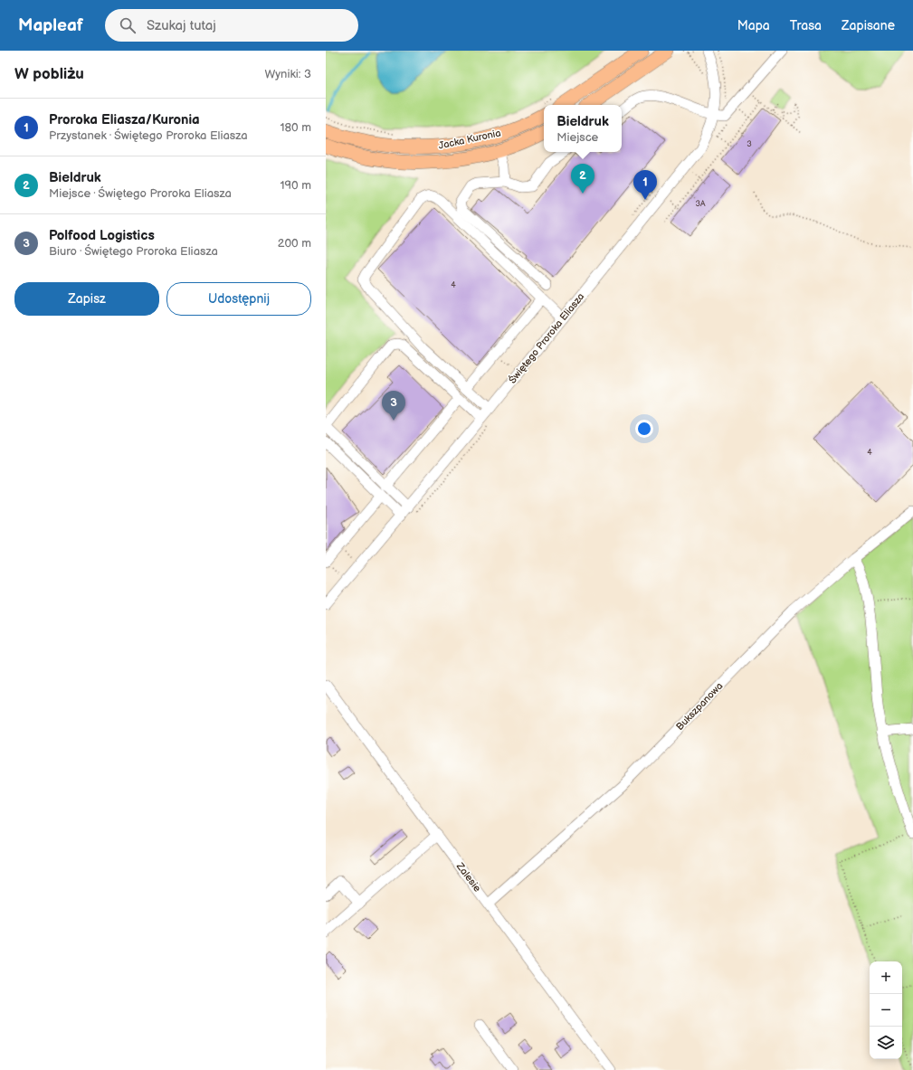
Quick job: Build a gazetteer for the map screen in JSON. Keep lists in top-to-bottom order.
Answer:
{
  "streets": {
    "main road": ["Jacka Kuronia"],
    "street": ["Świętego Proroka Eliasza", "Bukszpanowa", "Zalesie"]
  },
  "crossings": [
    ["Bukszpanowa", "Zalesie"]
  ],
  "house_numbers": [
    "3",
    "3A",
    "4",
    "4"
  ],
  "page": {
    "header": "Mapleaf",
    "search": "Szukaj tutaj",
    "nav": ["Mapa", "Trasa", "Zapisane"],
    "heading": ["W pobliżu", "Wyniki: 3"],
    "list": [
      {
        "mark": "1",
        "name": "Proroka Eliasza/Kuronia",
        "note": "Przystanek · Świętego Proroka Eliasza",
        "value": "180 m"
      },
      {
        "mark": "2",
        "name": "Bieldruk",
        "note": "Miejsce · Świętego Proroka Eliasza",
        "value": "190 m"
      },
      {
        "mark": "3",
        "name": "Polfood Logistics",
        "note": "Biuro · Świętego Proroka Eliasza",
        "value": "200 m"
      }
    ],
    "popup": ["Bieldruk", "Miejsce"],
    "pins": ["2", "1", "3"],
    "buttons": ["Zapisz", "Udostępnij"],
    "map_buttons": ["+", "−"]
  }
}
